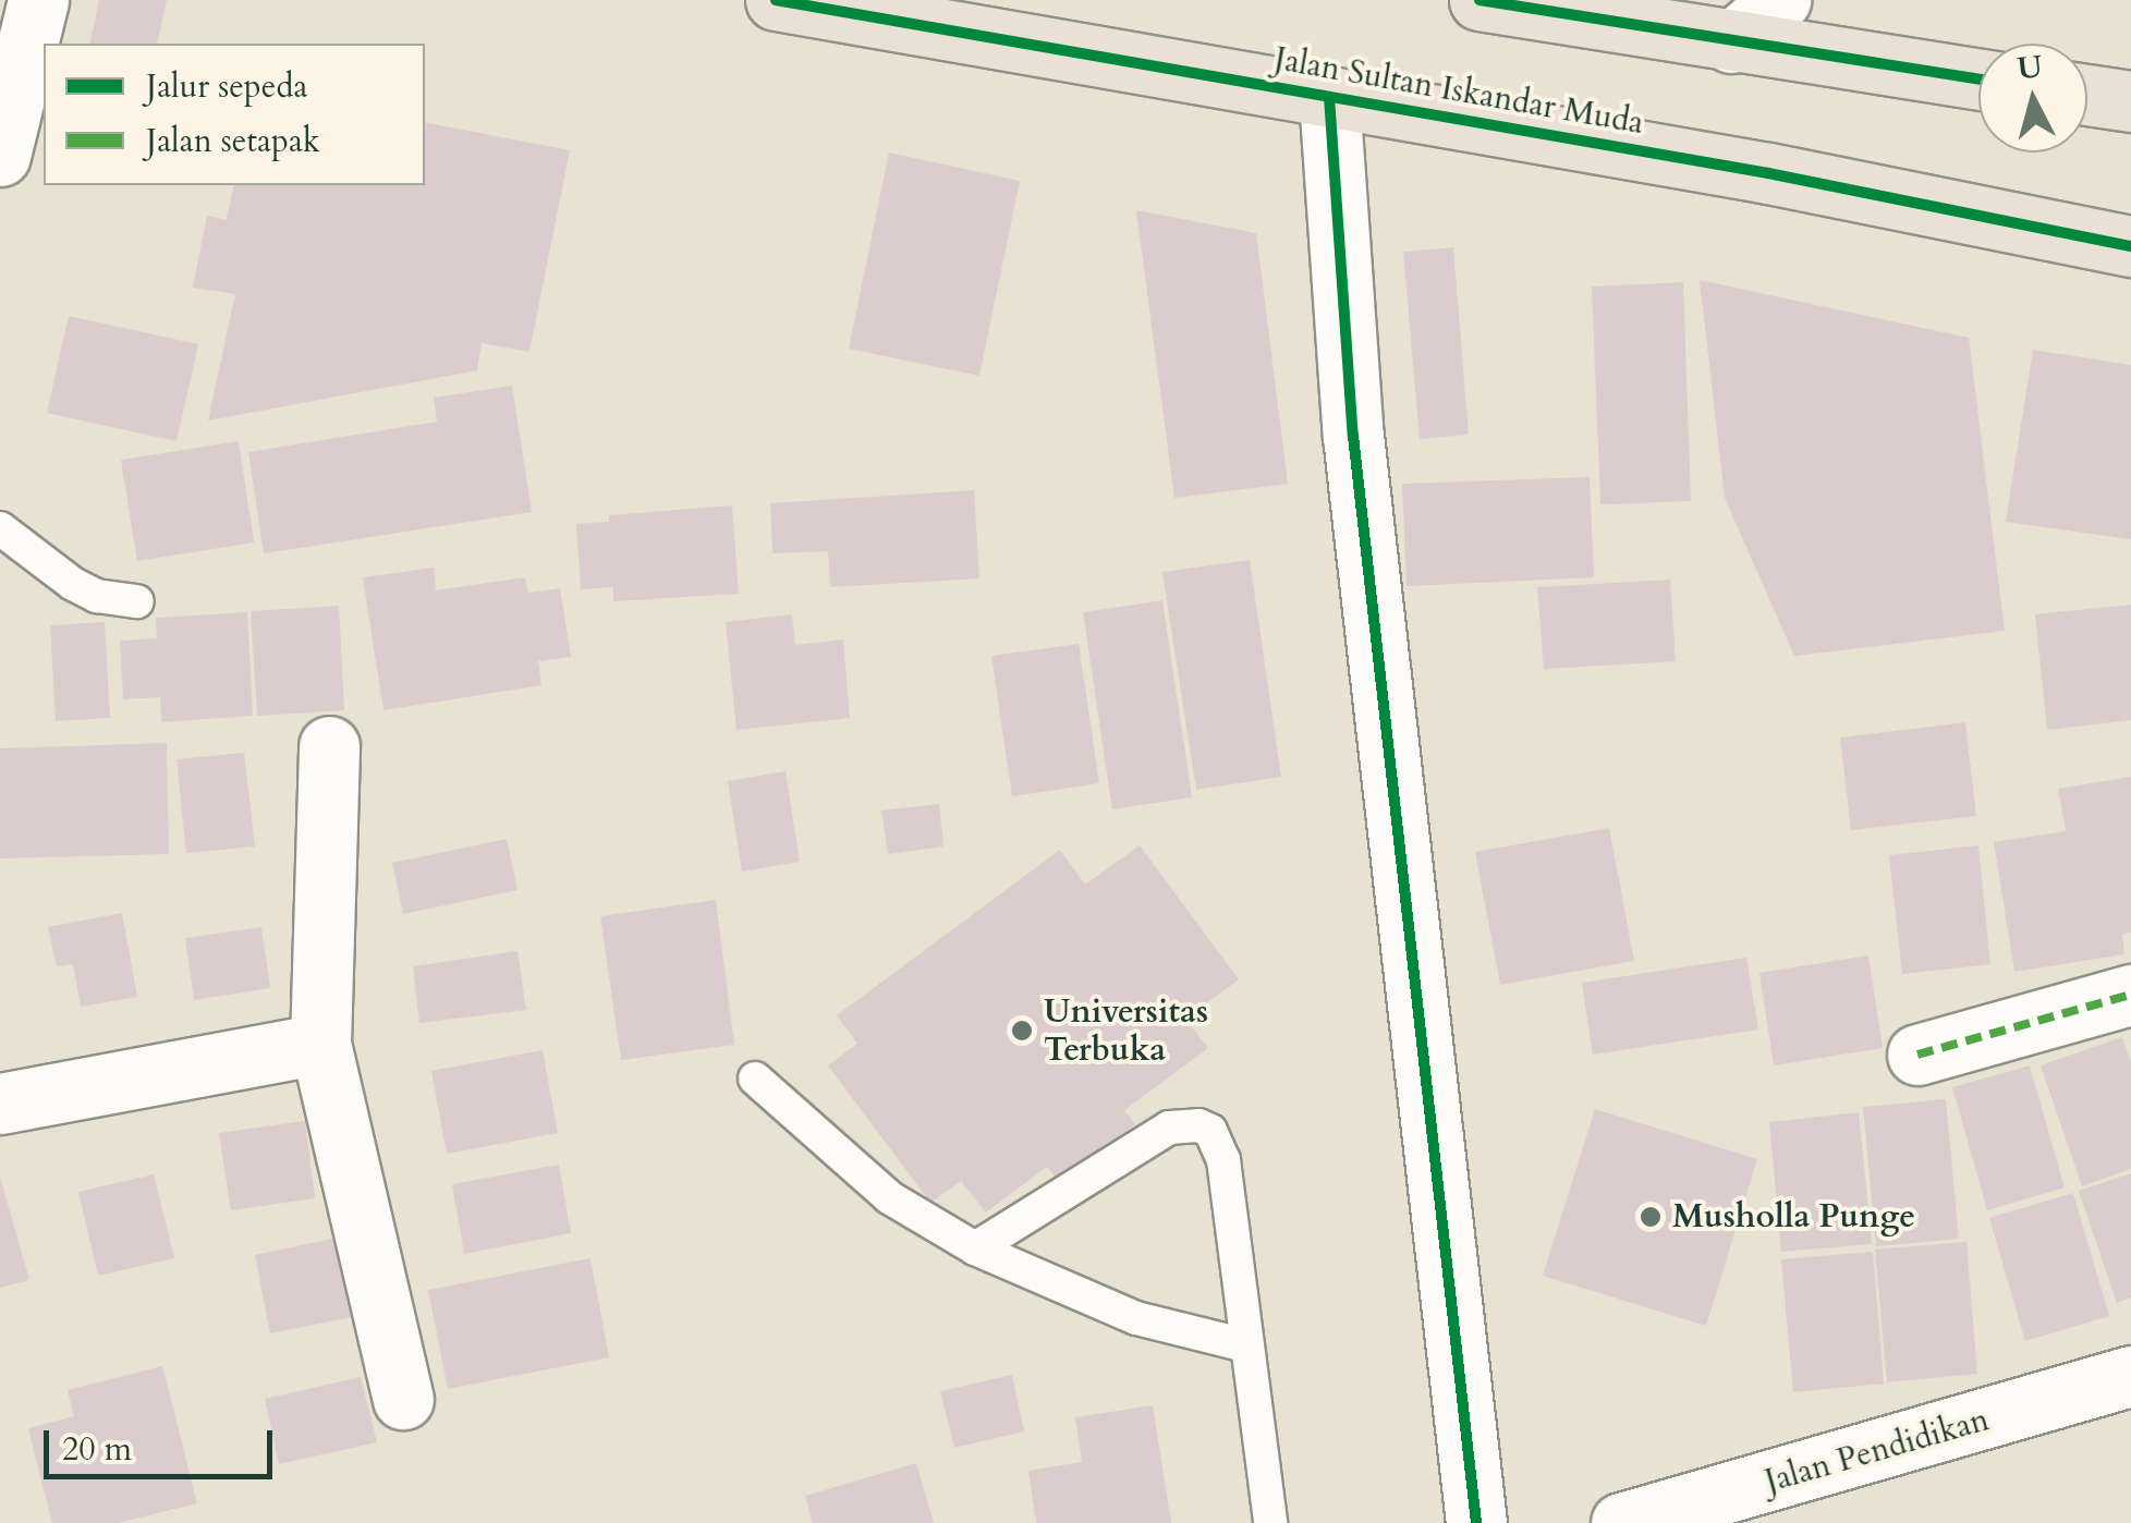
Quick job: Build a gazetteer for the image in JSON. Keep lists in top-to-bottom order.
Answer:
{
  "streets": {
    "highway": ["Jalan Sultan Iskandar Muda"],
    "street": ["Jalan Pendidikan"]
  },
  "places": ["Universitas Terbuka", "Musholla Punge"],
  "legend": ["Jalur sepeda", "Jalan setapak"],
  "scale_bar": "20 m",
  "north": "top"
}
